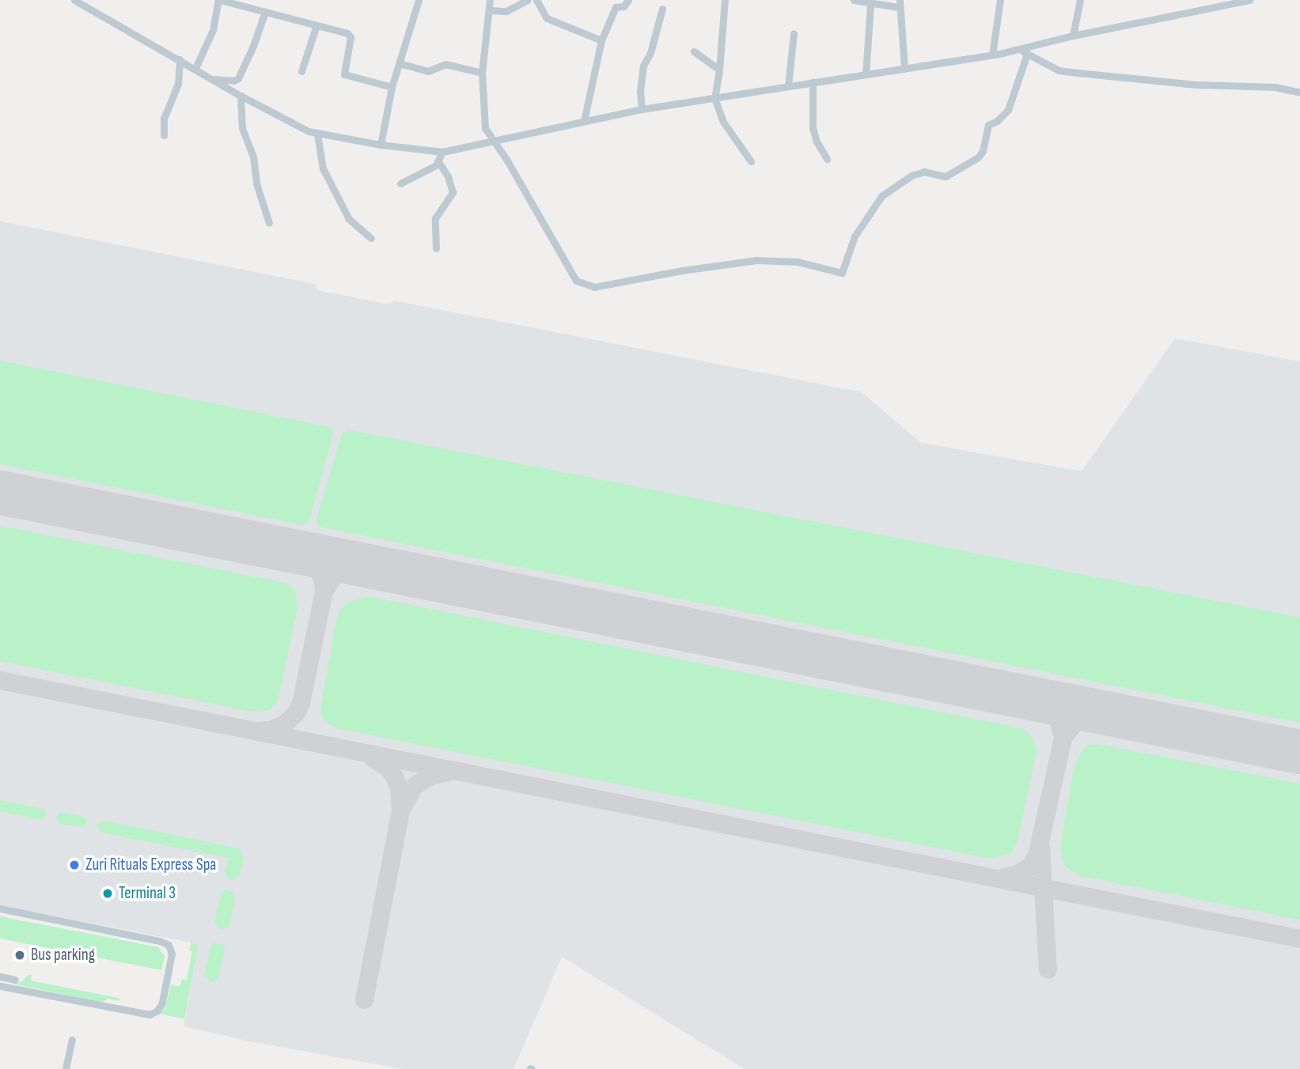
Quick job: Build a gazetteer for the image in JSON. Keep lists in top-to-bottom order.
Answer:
{
  "places": ["Zuri Rituals Express Spa", "Terminal 3", "Bus parking"]
}
